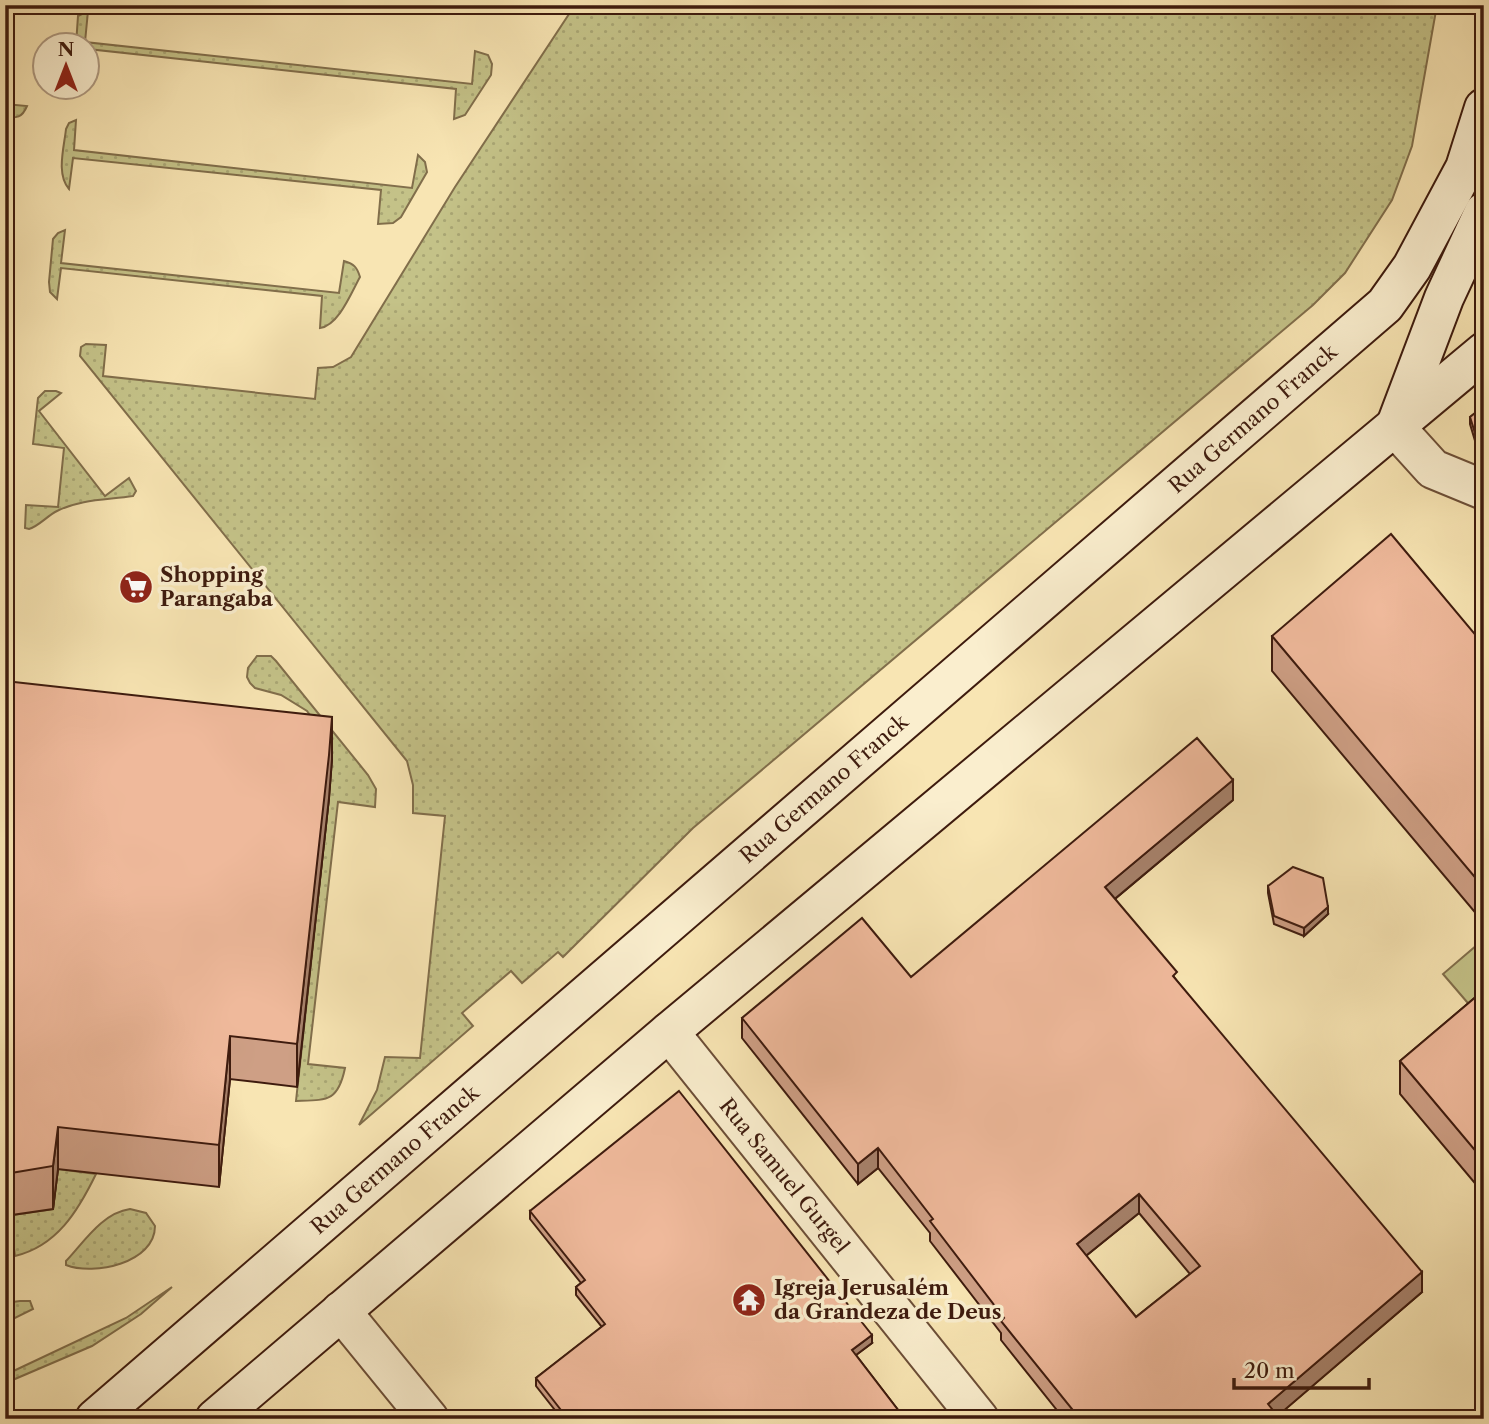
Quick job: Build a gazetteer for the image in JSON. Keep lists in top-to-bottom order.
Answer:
{
  "streets": {
    "main road": ["Rua Germano Franck", "Rua Samuel Gurgel"]
  },
  "places": {
    "supermarket": ["Shopping Parangaba"],
    "temple": ["Igreja Jerusalém da Grandeza de Deus"]
  },
  "scale_bar": "20 m",
  "north": "top"
}
